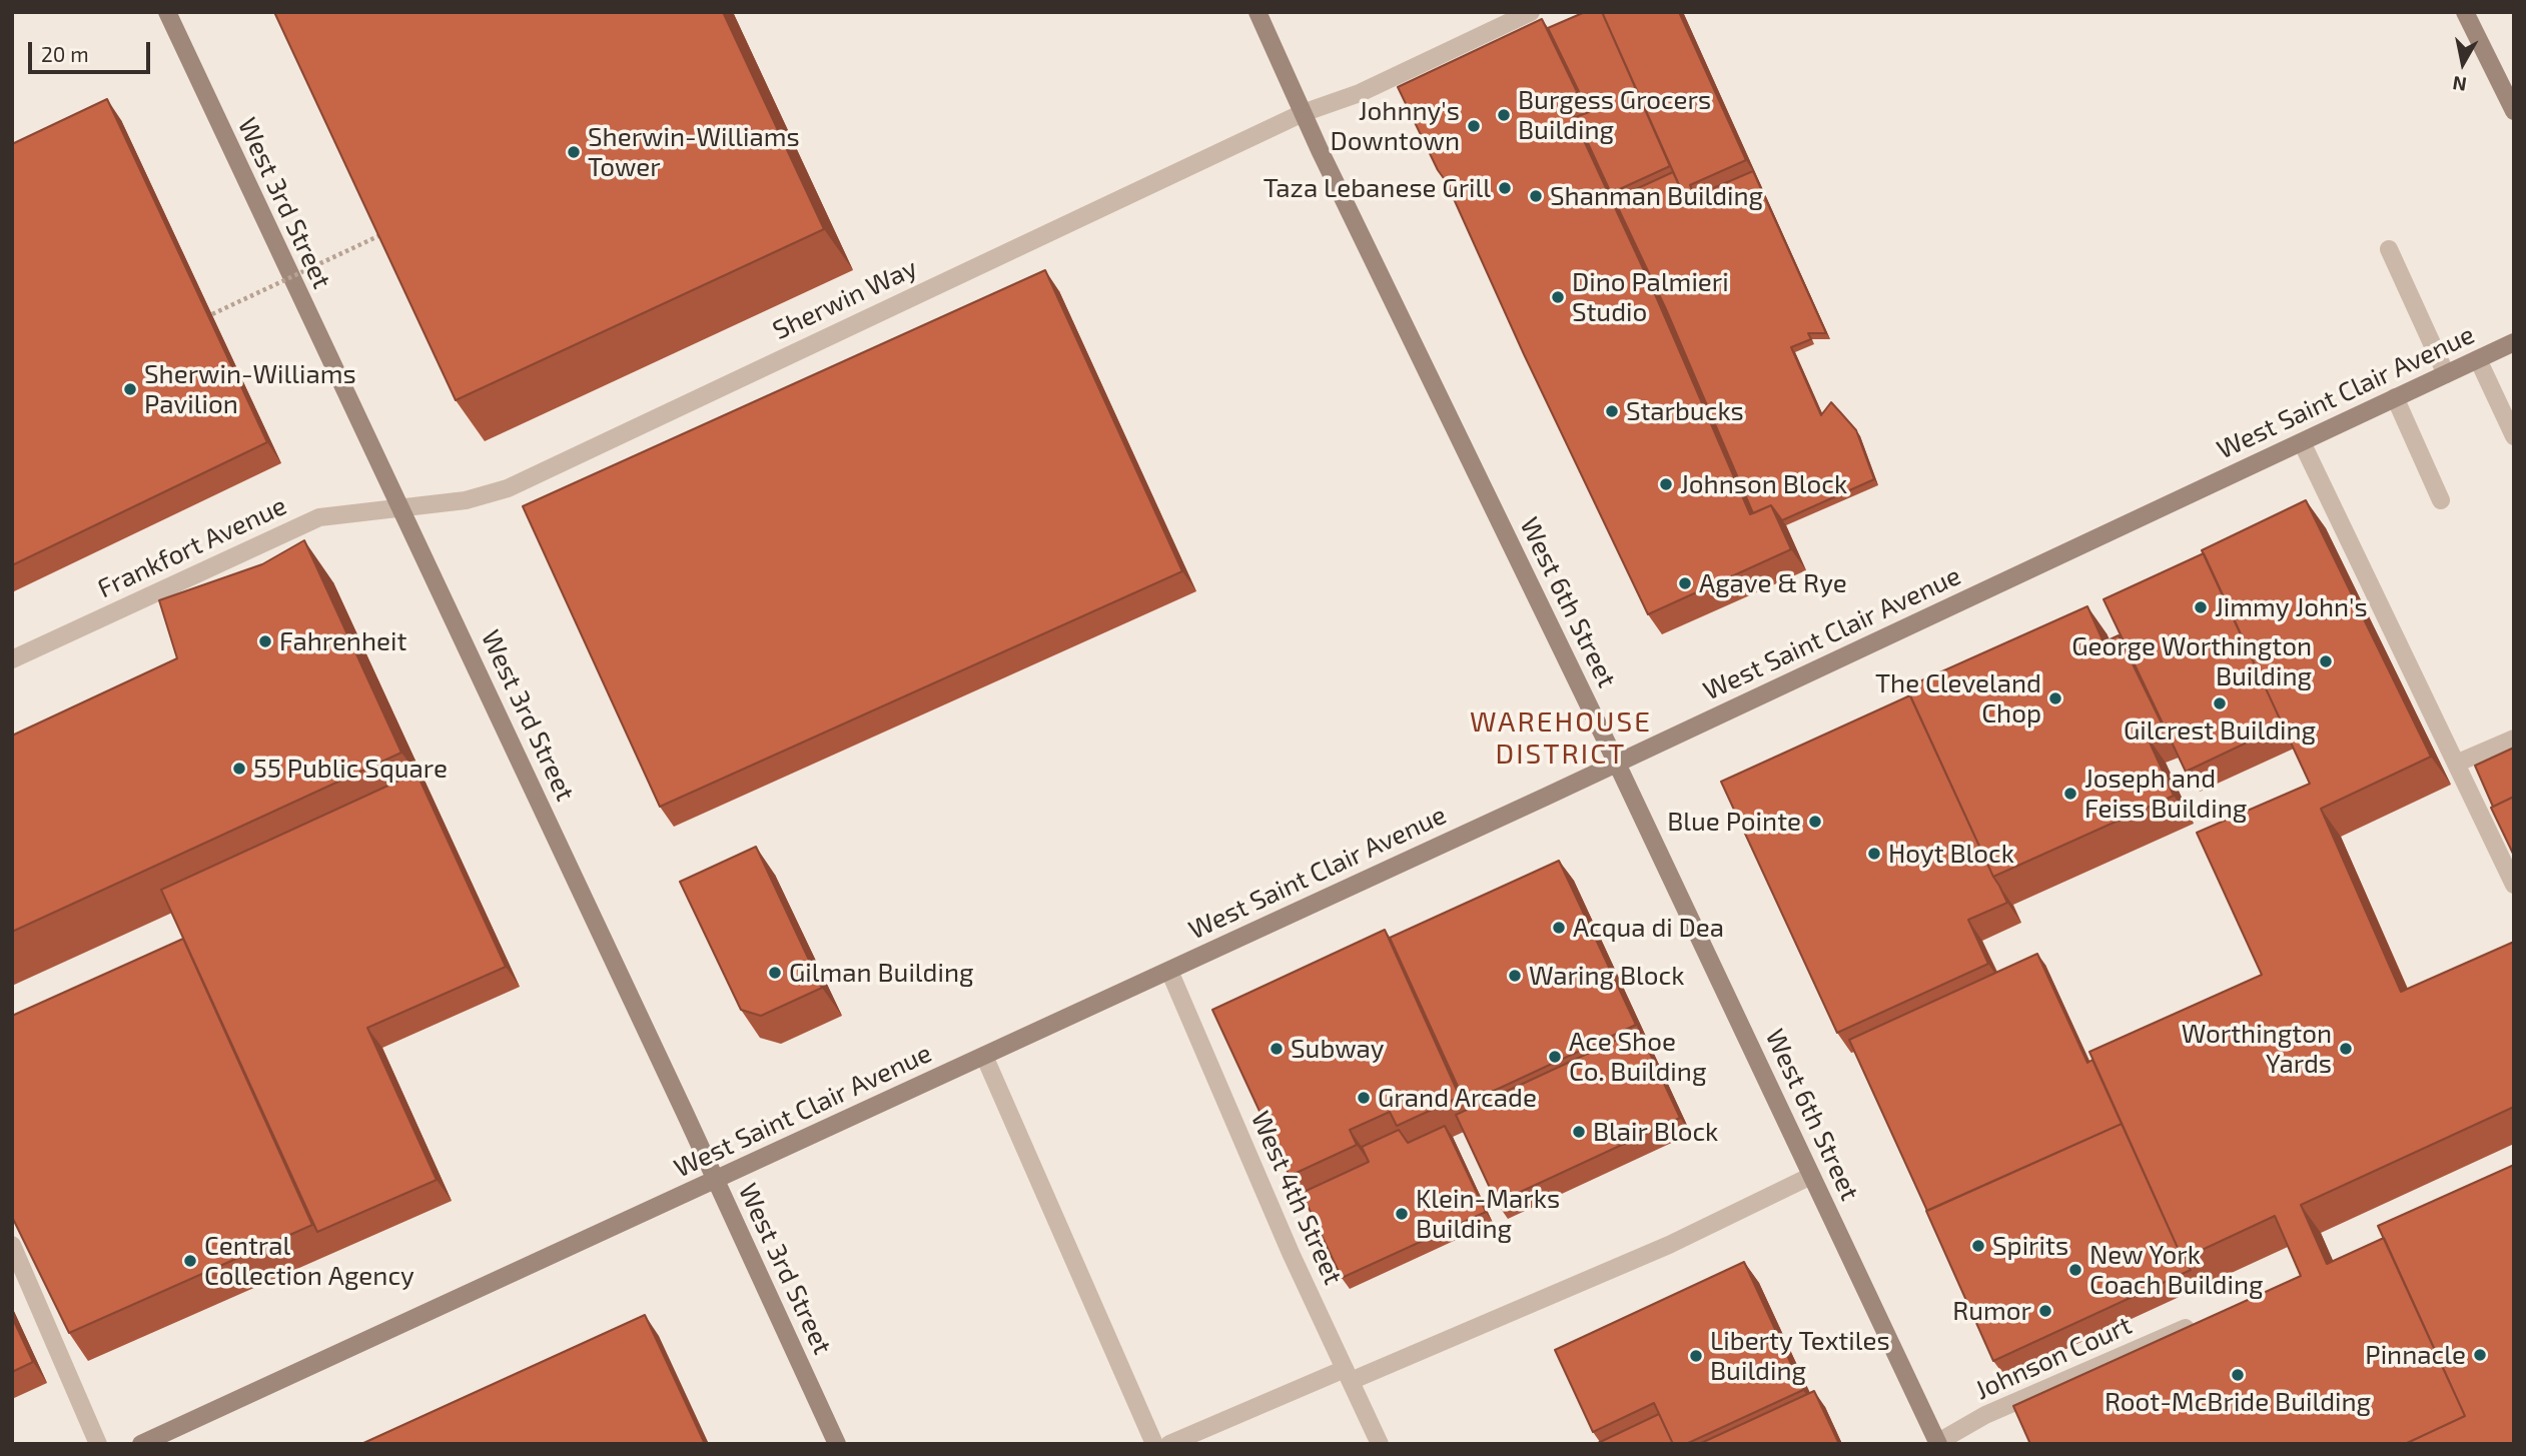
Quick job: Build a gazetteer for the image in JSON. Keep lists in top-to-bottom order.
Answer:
{
  "streets": {
    "street": [
      "West 3rd Street",
      "Sherwin Way",
      "West Saint Clair Avenue",
      "Frankfort Avenue",
      "West 6th Street",
      "West 4th Street",
      "Johnson Court"
    ]
  },
  "crossings": [
    ["West 3rd Street", "Sherwin Way"],
    ["West 3rd Street", "West Saint Clair Avenue"],
    ["West 3rd Street", "Frankfort Avenue"],
    ["Sherwin Way", "Frankfort Avenue"],
    ["Sherwin Way", "West 6th Street"],
    ["West Saint Clair Avenue", "West 6th Street"],
    ["West Saint Clair Avenue", "West 4th Street"],
    ["West 6th Street", "Johnson Court"]
  ],
  "districts": ["WAREHOUSE DISTRICT"],
  "places": [
    "Burgess Grocers Building",
    "Johnny's Downtown",
    "Sherwin-Williams Tower",
    "Taza Lebanese Grill",
    "Shanman Building",
    "Dino Palmieri Studio",
    "Sherwin-Williams Pavilion",
    "Starbucks",
    "Johnson Block",
    "Agave & Rye",
    "Jimmy John's",
    "Fahrenheit",
    "George Worthington Building",
    "The Cleveland Chop",
    "Gilcrest Building",
    "55 Public Square",
    "Joseph and Feiss Building",
    "Blue Pointe",
    "Hoyt Block",
    "Acqua di Dea",
    "Gilman Building",
    "Waring Block",
    "Subway",
    "Worthington Yards",
    "Ace Shoe Co. Building",
    "Grand Arcade",
    "Blair Block",
    "Klein-Marks Building",
    "Spirits",
    "Central Collection Agency",
    "New York Coach Building",
    "Rumor",
    "Pinnacle",
    "Liberty Textiles Building",
    "Root-McBride Building"
  ],
  "scale_bar": "20 m",
  "north": "bottom"
}
